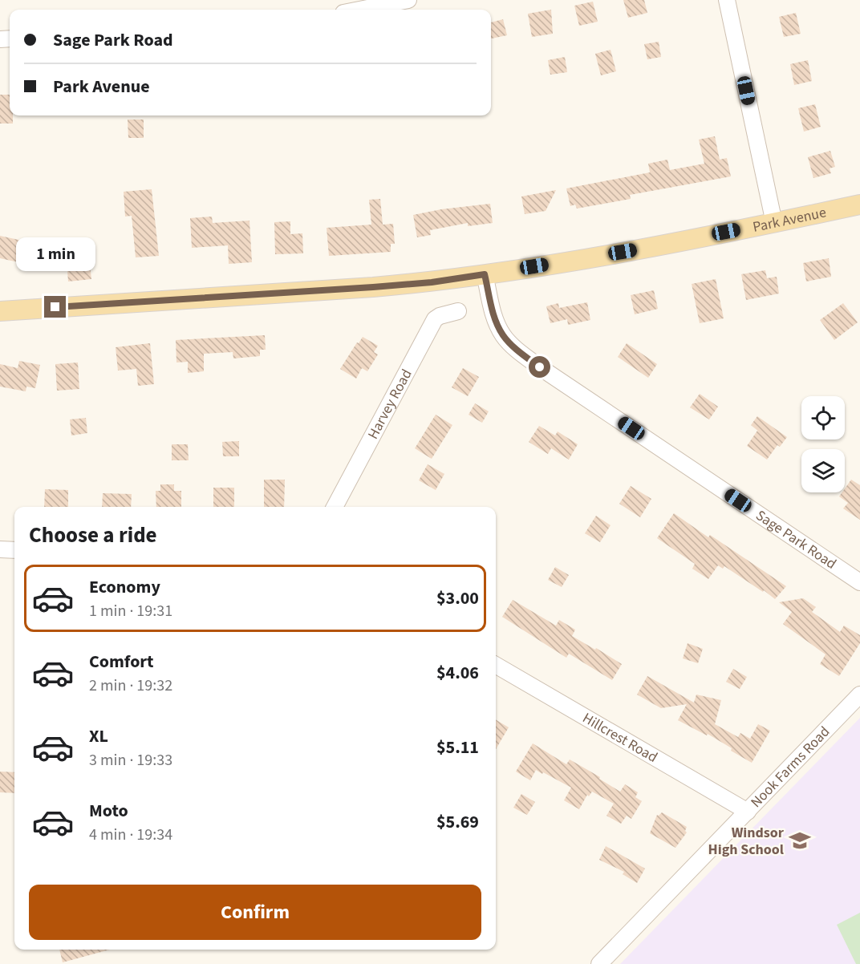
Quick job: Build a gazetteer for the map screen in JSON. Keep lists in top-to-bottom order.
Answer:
{
  "streets": {
    "main road": ["Park Avenue"],
    "street": [
      "Harvey Road",
      "Sage Park Road",
      "Hillcrest Road",
      "Nook Farms Road"
    ]
  },
  "crossings": [
    ["Park Avenue", "Sage Park Road"],
    ["Hillcrest Road", "Nook Farms Road"]
  ],
  "places": {
    "school or university": ["Windsor High School"]
  },
  "page": {
    "banner": ["Sage Park Road", "Park Avenue"],
    "bubble": "1 min",
    "heading": "Choose a ride",
    "list": [
      {
        "name": "Economy",
        "note": "1 min · 19:31",
        "value": "$3.00"
      },
      {
        "name": "Comfort",
        "note": "2 min · 19:32",
        "value": "$4.06"
      },
      {
        "name": "XL",
        "note": "3 min · 19:33",
        "value": "$5.11"
      },
      {
        "name": "Moto",
        "note": "4 min · 19:34",
        "value": "$5.69"
      }
    ],
    "buttons": "Confirm"
  }
}
